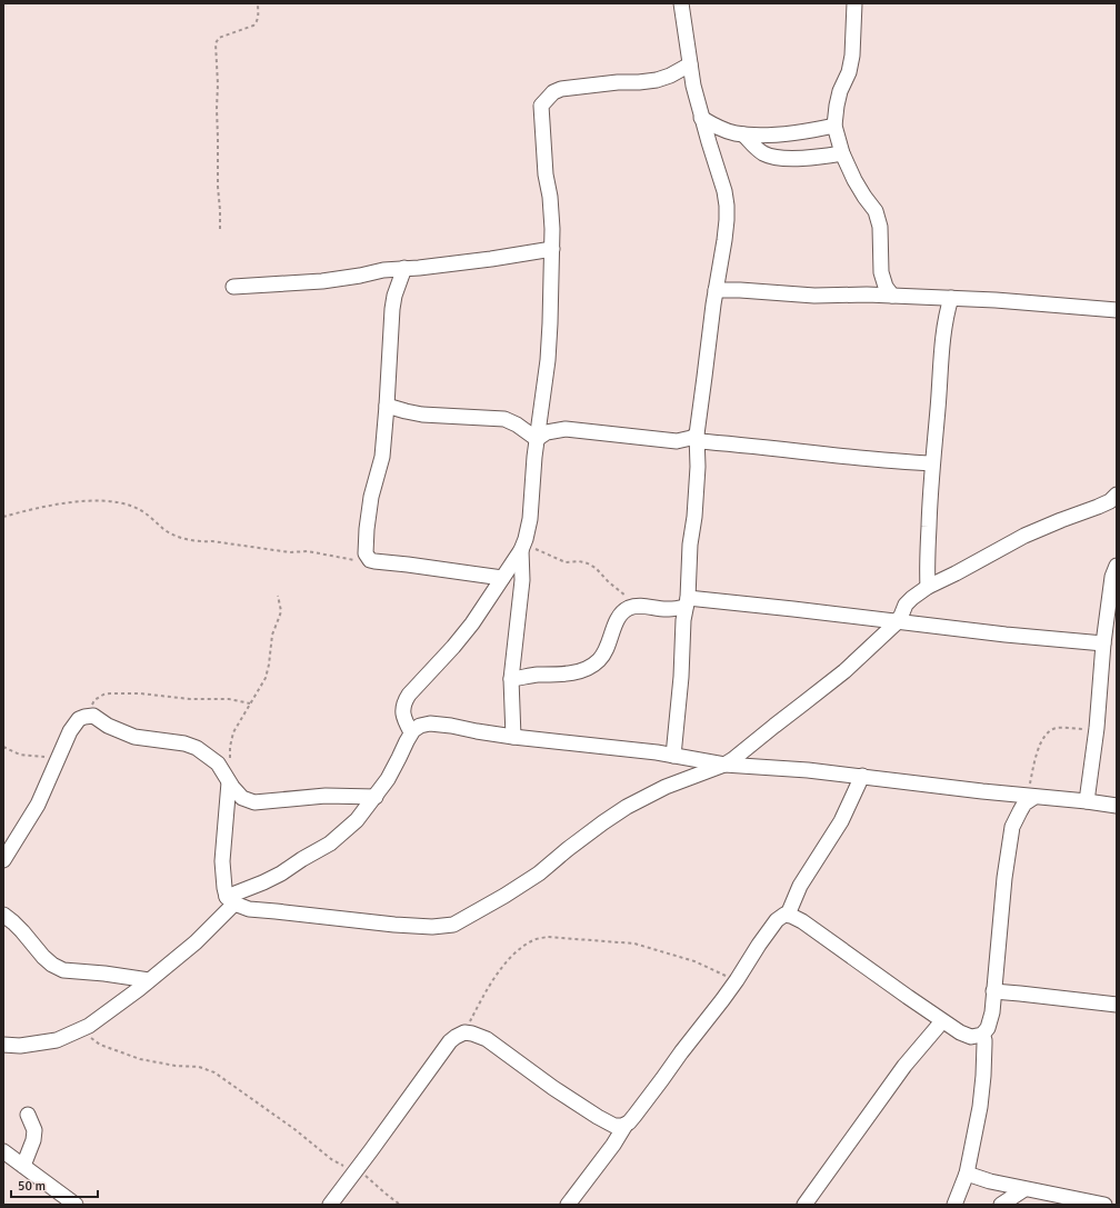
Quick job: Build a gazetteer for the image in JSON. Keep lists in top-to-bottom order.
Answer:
{
  "scale_bar": "50 m"
}
